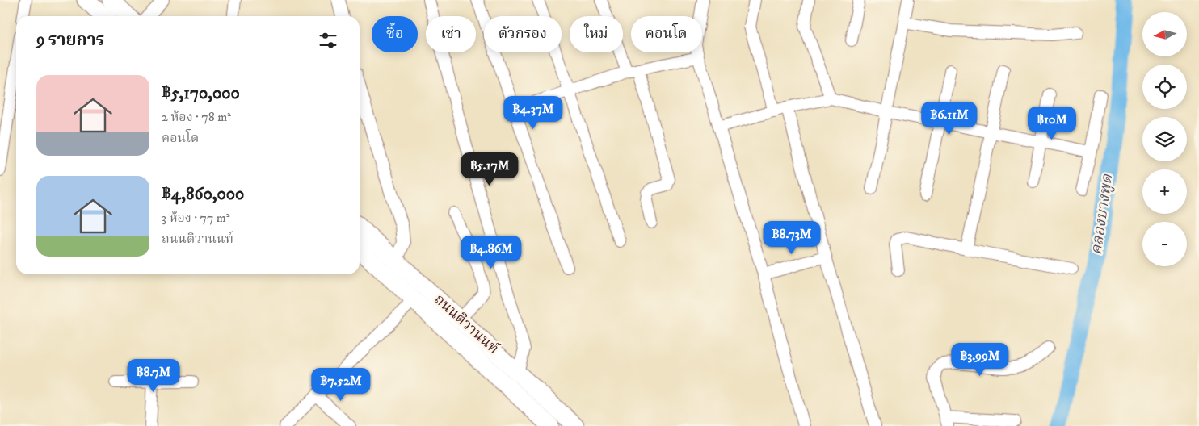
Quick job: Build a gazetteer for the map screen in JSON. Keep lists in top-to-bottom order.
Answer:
{
  "streets": {
    "main road": ["ถนนติวานนท์"]
  },
  "water": ["คลองบางพูด"],
  "north": "left",
  "page": {
    "map_buttons": ["+", "−"],
    "chip": [
      "ซื้อ",
      "เช่า",
      "ตัวกรอง",
      "ใหม่",
      "คอนโด"
    ],
    "heading": "9 รายการ",
    "list": [
      {
        "name": "฿5,170,000",
        "note": "2 ห้อง · 78 m² · คอนโด"
      },
      {
        "name": "฿4,860,000",
        "note": "3 ห้อง · 77 m² · ถนนติวานนท์"
      }
    ],
    "price": [
      "฿4.37M",
      "฿6.11M",
      "฿10M",
      "฿5.17M",
      "฿8.73M",
      "฿4.86M",
      "฿3.99M",
      "฿8.7M",
      "฿7.52M"
    ]
  }
}
